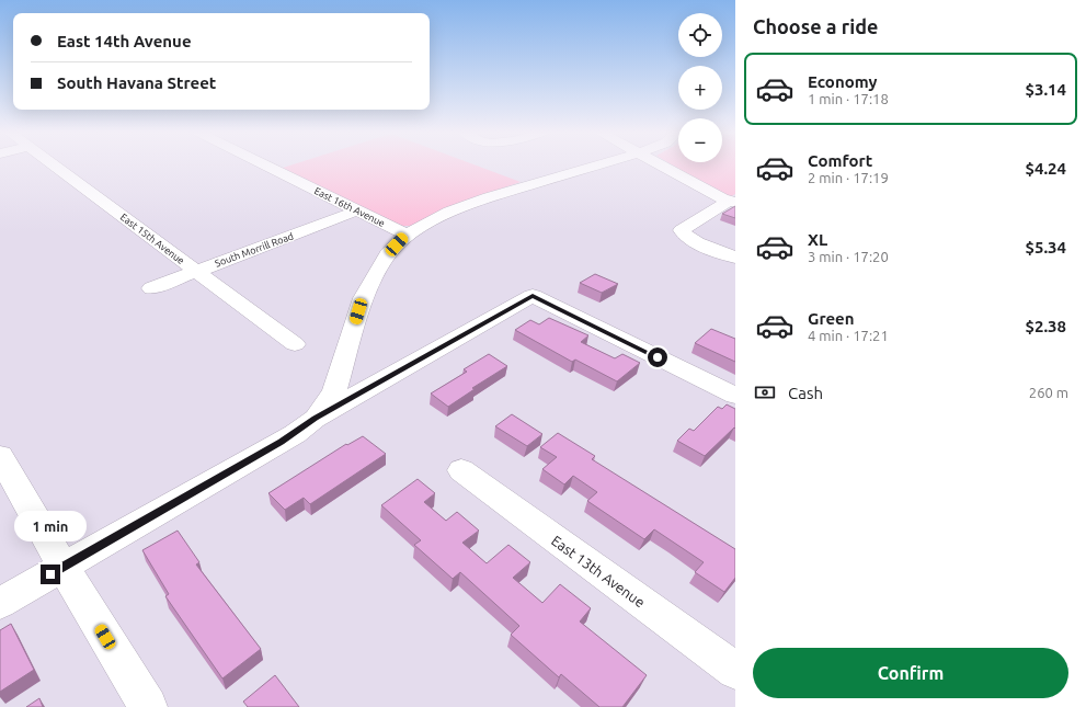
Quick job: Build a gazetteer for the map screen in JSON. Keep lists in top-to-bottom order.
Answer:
{
  "streets": {
    "street": [
      "East 16th Avenue",
      "East 15th Avenue",
      "South Morrill Road",
      "East 13th Avenue"
    ]
  },
  "crossings": [
    ["East 16th Avenue", "South Morrill Road"],
    ["East 15th Avenue", "South Morrill Road"]
  ],
  "page": {
    "heading": "Choose a ride",
    "map_buttons": ["+", "−"],
    "banner": ["East 14th Avenue", "South Havana Street"],
    "list": [
      {
        "name": "Economy",
        "note": "1 min · 17:18",
        "value": "$3.14"
      },
      {
        "name": "Comfort",
        "note": "2 min · 17:19",
        "value": "$4.24"
      },
      {
        "name": "XL",
        "note": "3 min · 17:20",
        "value": "$5.34"
      },
      {
        "name": "Green",
        "note": "4 min · 17:21",
        "value": "$2.38"
      }
    ],
    "pay": ["Cash", "260 m"],
    "bubble": "1 min",
    "buttons": "Confirm"
  }
}
